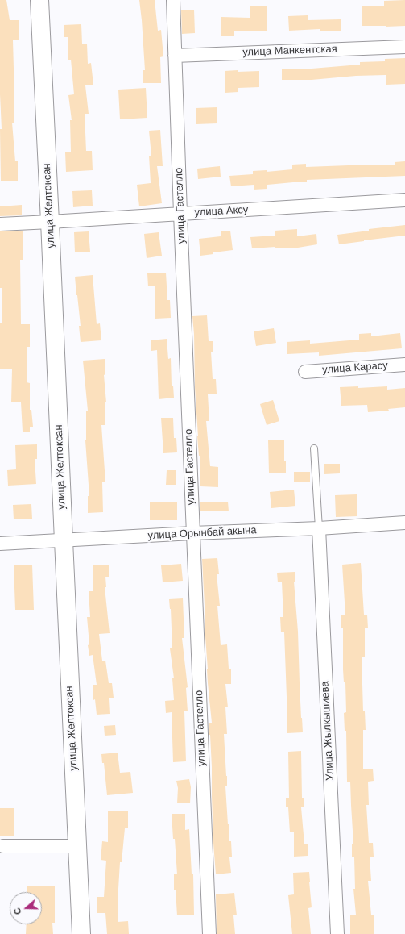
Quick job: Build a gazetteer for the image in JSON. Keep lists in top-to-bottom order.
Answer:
{
  "streets": {
    "main road": ["улица Желтоксан"],
    "street": [
      "улица Манкентская",
      "улица Гастелло",
      "улица Аксу",
      "улица Карасу",
      "улица Орынбай акына",
      "Улица Жылкышиева"
    ]
  },
  "crossings": [
    ["улица Манкентская", "улица Гастелло"],
    ["улица Желтоксан", "улица Аксу"],
    ["улица Желтоксан", "улица Орынбай акына"],
    ["улица Гастелло", "улица Аксу"],
    ["улица Гастелло", "улица Орынбай акына"],
    ["улица Орынбай акына", "Улица Жылкышиева"]
  ],
  "north": "left"
}
